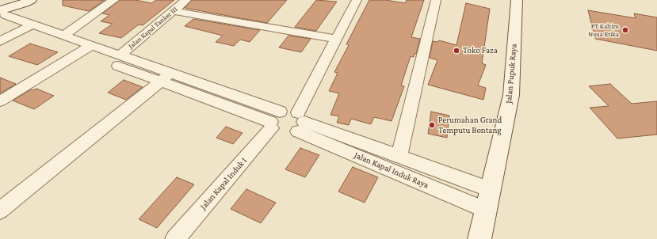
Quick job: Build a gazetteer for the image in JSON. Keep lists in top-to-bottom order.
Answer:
{
  "streets": {
    "street": [
      "Jalan Kapal Tanker III",
      "Jalan Pupuk Raya",
      "Jalan Kapal Induk Raya",
      "Jalan Kapal Induk I"
    ]
  },
  "crossings": [
    ["Jalan Pupuk Raya", "Jalan Kapal Induk Raya"],
    ["Jalan Kapal Induk Raya", "Jalan Kapal Induk I"]
  ],
  "places": ["PT Kaltim Nusa Etika", "Toko Faza", "Perumahan Grand Temputu Bontang"]
}
